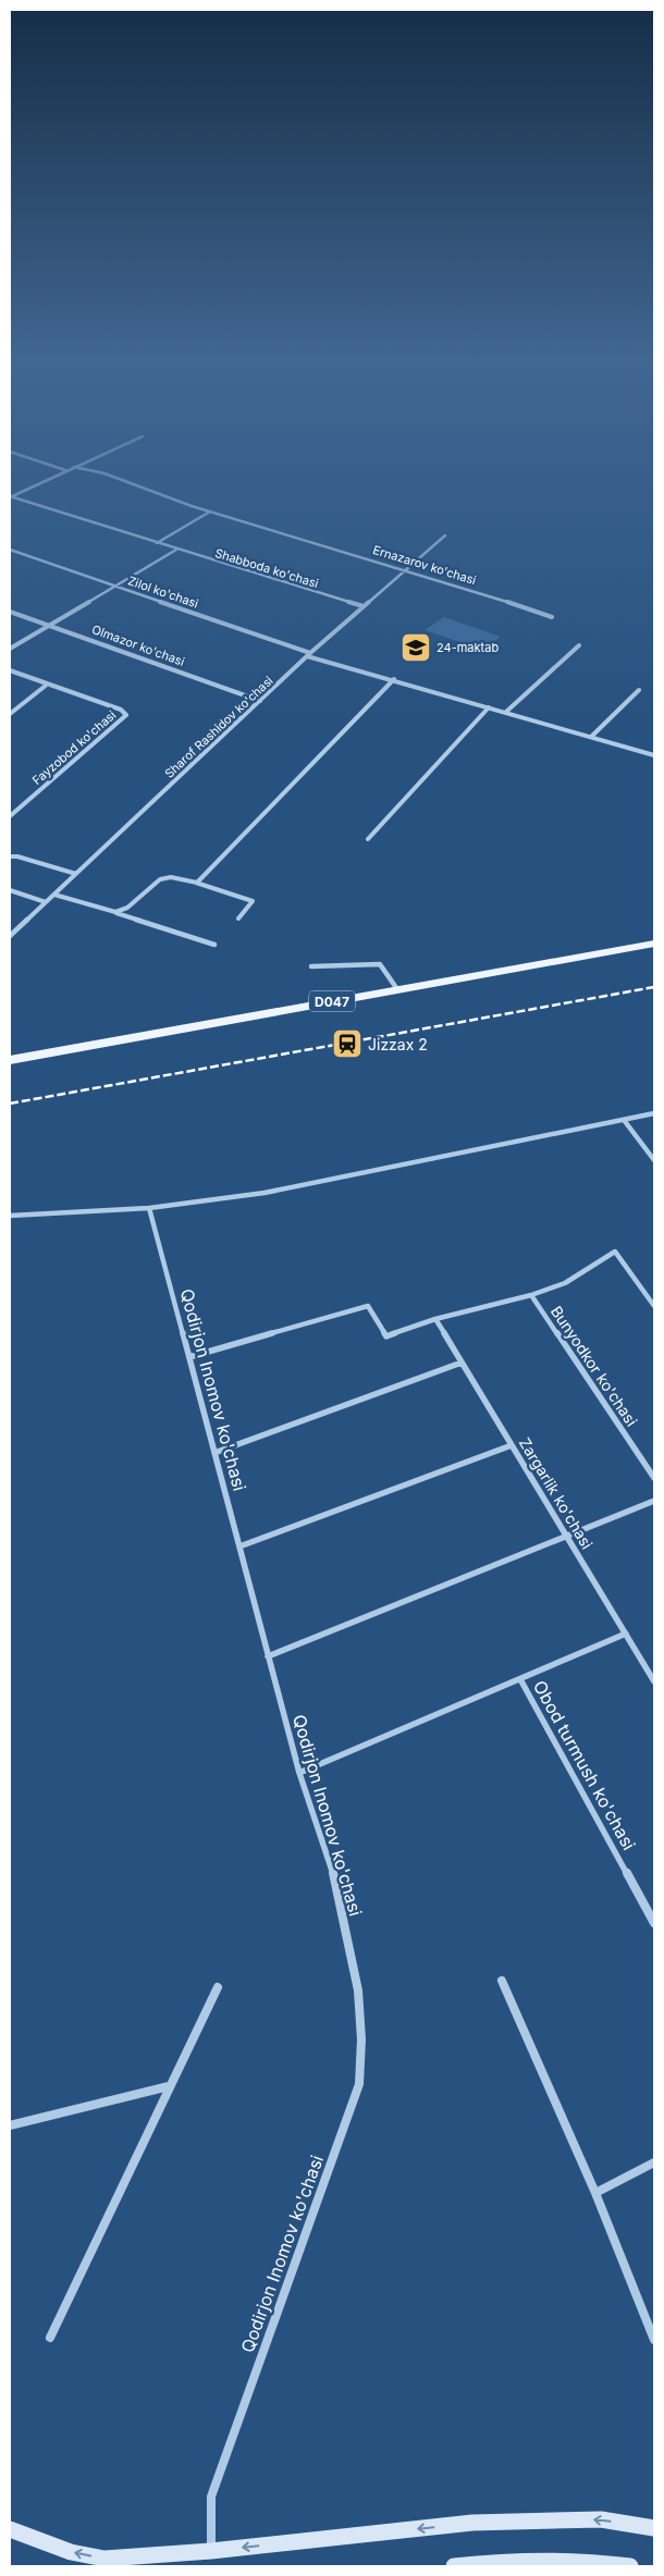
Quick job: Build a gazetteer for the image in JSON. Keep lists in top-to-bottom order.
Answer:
{
  "streets": {
    "main road": ["D047"],
    "street": [
      "Ernazarov ko'chasi",
      "Shabboda ko'chasi",
      "Zilol ko'chasi",
      "Olmazor ko'chasi",
      "Sharof Rashidov ko'chasi",
      "Fayzobod ko'chasi",
      "Bunyodkor ko'chasi",
      "Qodirjon Inomov ko'chasi",
      "Zargarlik ko'chasi",
      "Obod turmush ko'chasi"
    ]
  },
  "crossings": [
    ["Ernazarov ko'chasi", "Sharof Rashidov ko'chasi"],
    ["Shabboda ko'chasi", "Sharof Rashidov ko'chasi"],
    ["Zilol ko'chasi", "Sharof Rashidov ko'chasi"],
    ["Olmazor ko'chasi", "Sharof Rashidov ko'chasi"]
  ],
  "places": {
    "school or university": ["24-maktab"],
    "station": ["Jizzax 2"]
  }
}
